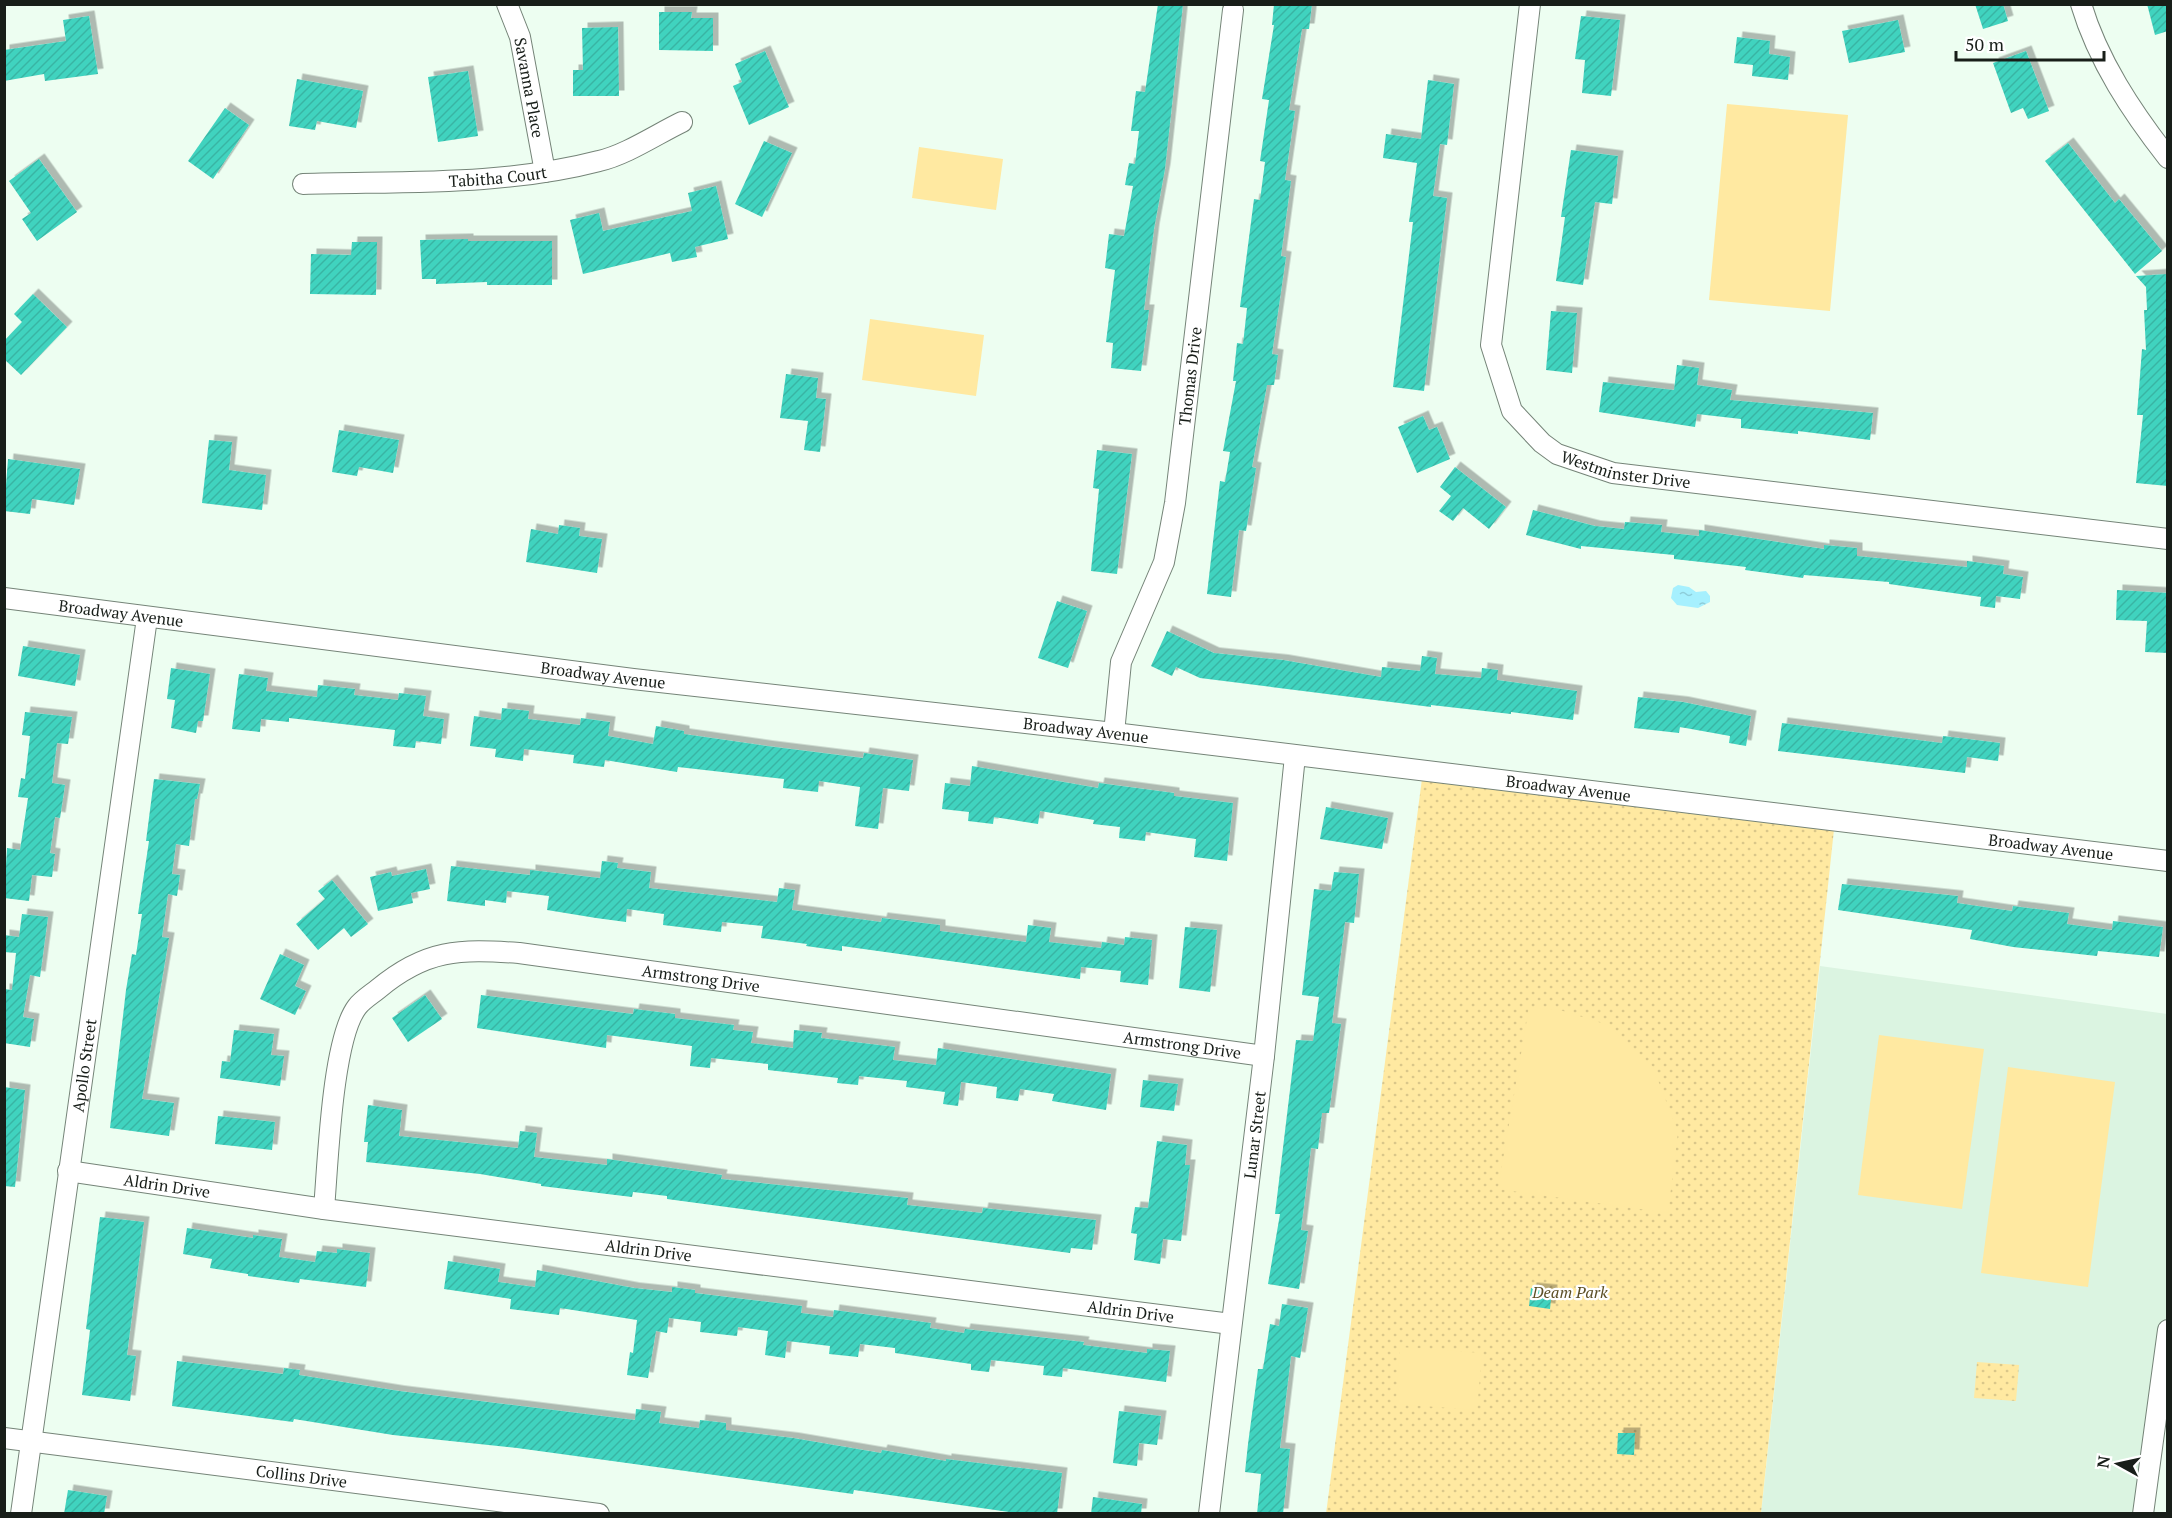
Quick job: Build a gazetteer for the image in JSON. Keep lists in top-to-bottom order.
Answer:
{
  "streets": {
    "street": [
      "Savanna Place",
      "Tabitha Court",
      "Thomas Drive",
      "Westminster Drive",
      "Broadway Avenue",
      "Armstrong Drive",
      "Apollo Street",
      "Lunar Street",
      "Aldrin Drive",
      "Collins Drive"
    ]
  },
  "crossings": [
    ["Savanna Place", "Tabitha Court"],
    ["Thomas Drive", "Broadway Avenue"],
    ["Broadway Avenue", "Apollo Street"],
    ["Broadway Avenue", "Lunar Street"],
    ["Armstrong Drive", "Lunar Street"],
    ["Armstrong Drive", "Aldrin Drive"],
    ["Apollo Street", "Aldrin Drive"],
    ["Apollo Street", "Collins Drive"],
    ["Lunar Street", "Aldrin Drive"]
  ],
  "parks": ["Deam Park"],
  "scale_bar": "50 m",
  "north": "left"
}
